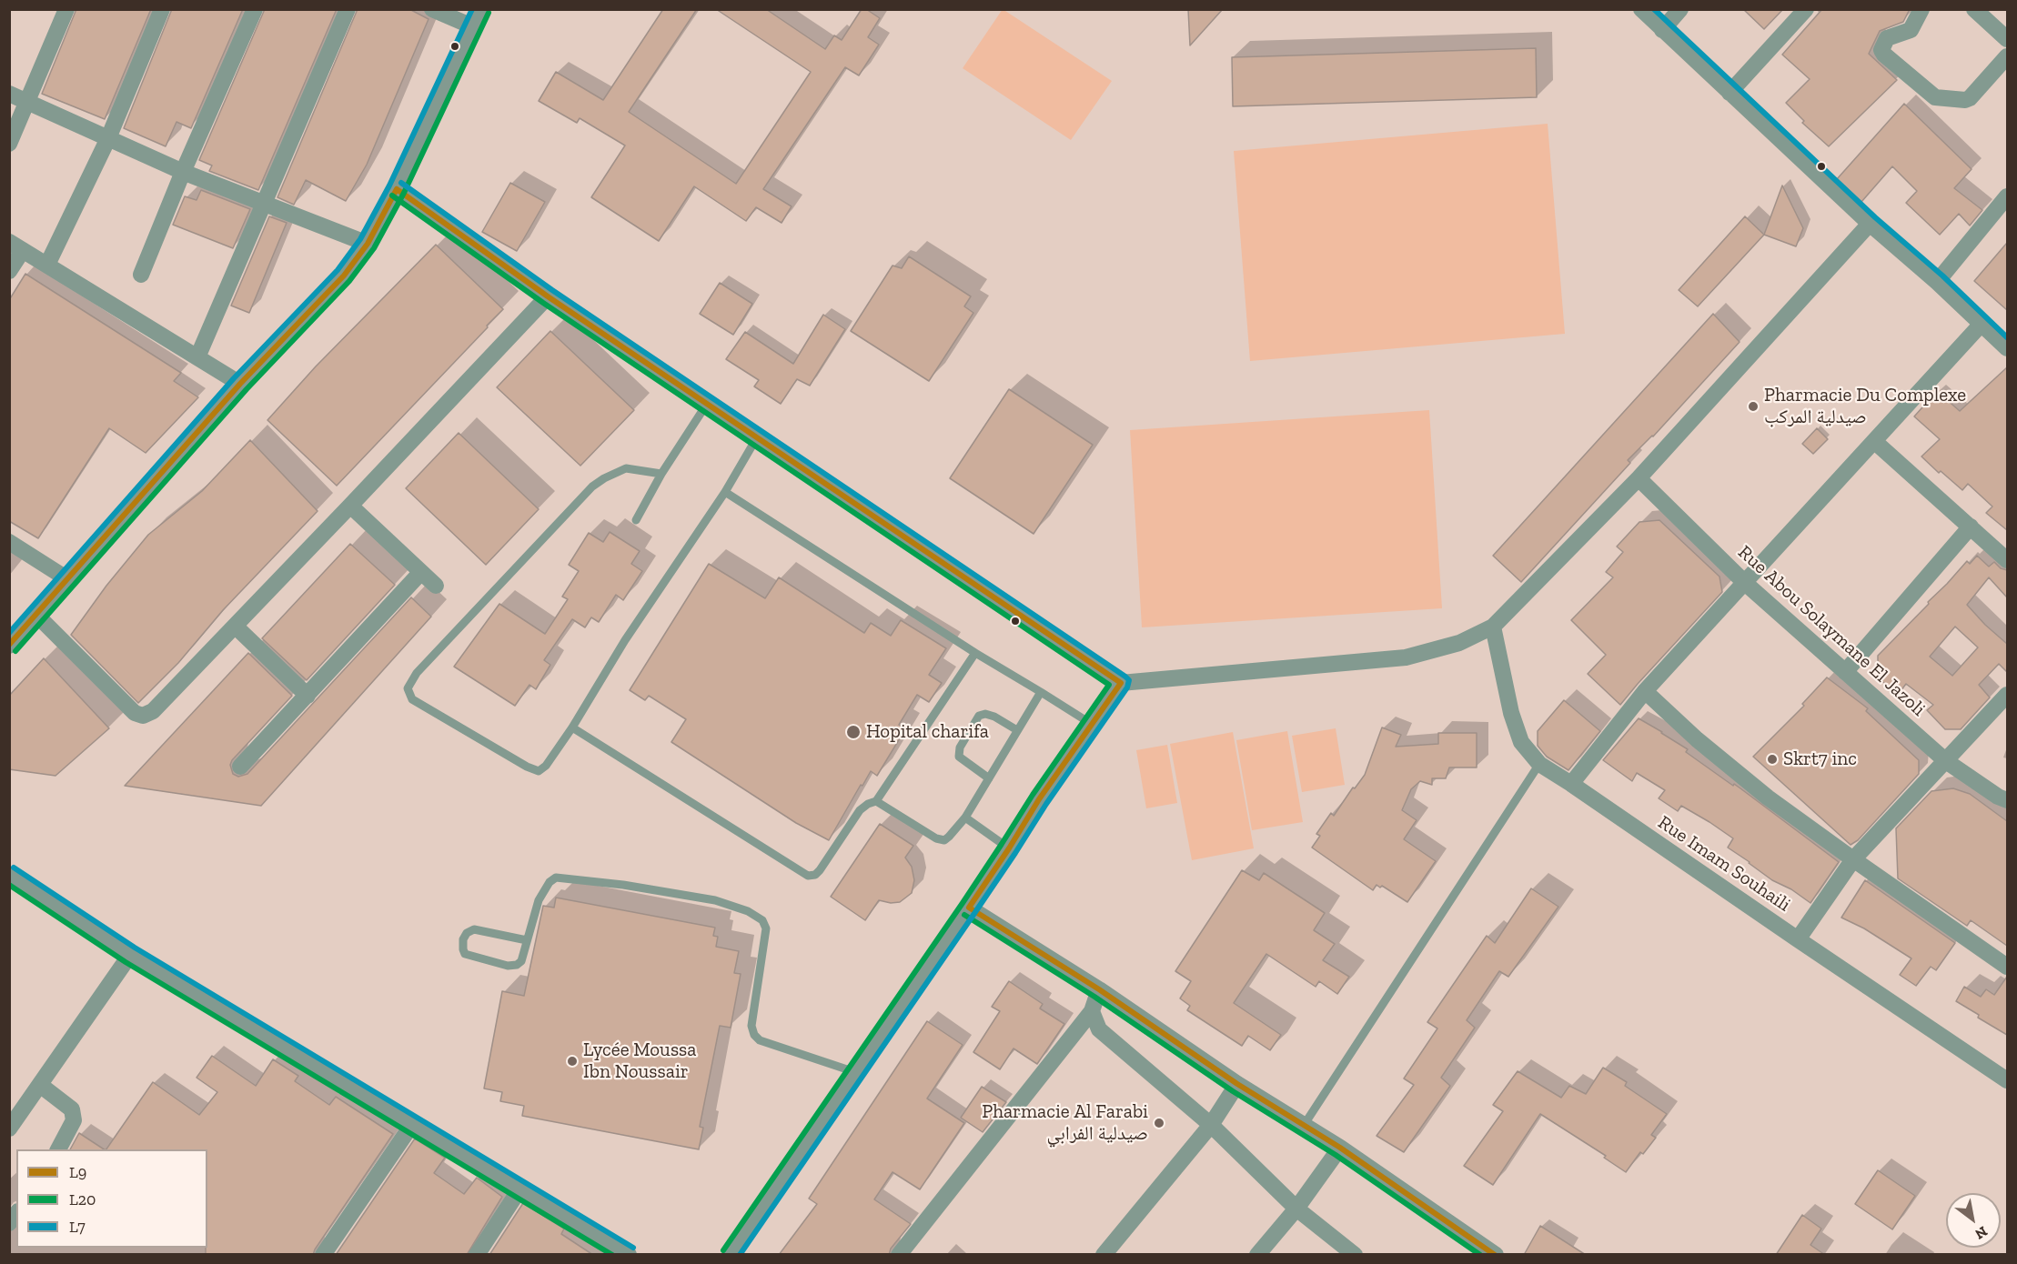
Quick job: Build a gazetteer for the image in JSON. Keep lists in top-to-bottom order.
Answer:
{
  "streets": {
    "street": ["Rue Abou Solaymane El Jazoli", "Rue Imam Souhaili"]
  },
  "places": [
    "Pharmacie Du Complexe صيدلية المركب",
    "Hopital charifa",
    "Skrt7 inc",
    "Lycée Moussa Ibn Noussair",
    "Pharmacie Al Farabi صيدلية الفرابي"
  ],
  "lines": ["transit line L7", "transit line L20", "transit line L9"],
  "legend": ["L9", "L20", "L7"],
  "north": "bottom right"
}
